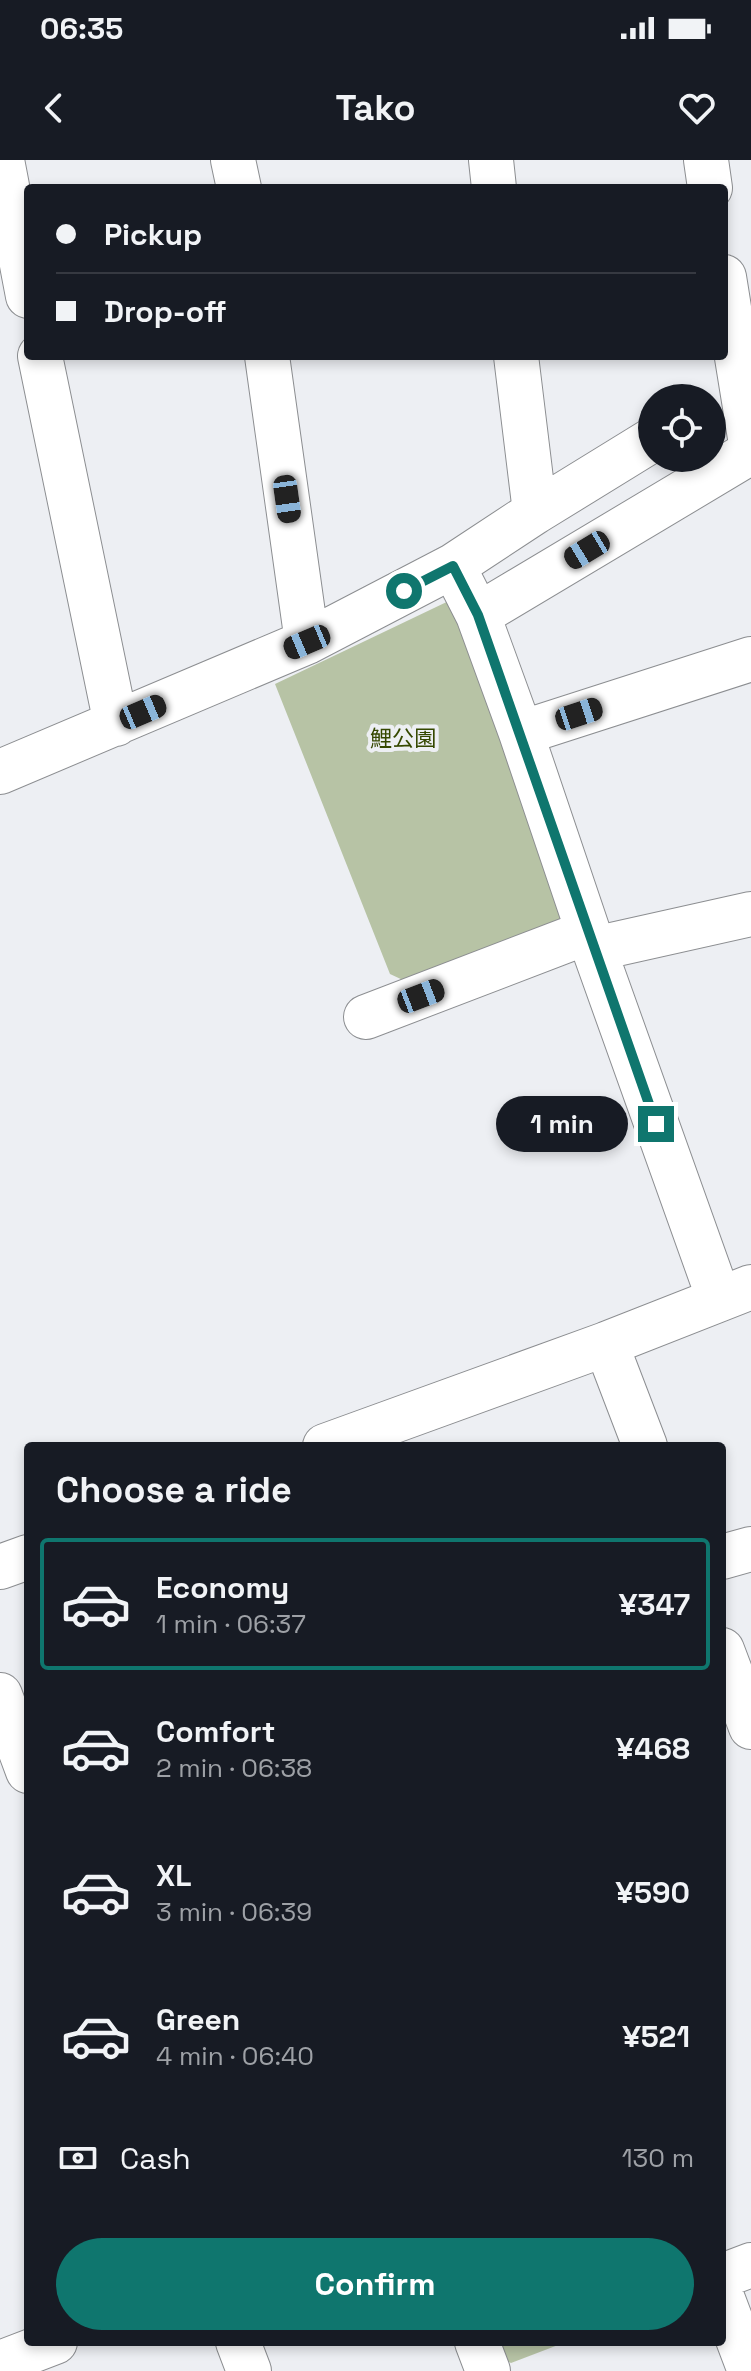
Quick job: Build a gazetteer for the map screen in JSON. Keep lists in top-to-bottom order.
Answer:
{
  "parks": ["鯉公園"],
  "page": {
    "status": "06:35",
    "header": "Tako",
    "banner": ["Pickup", "Drop-off"],
    "bubble": "1 min",
    "heading": "Choose a ride",
    "list": [
      {
        "name": "Economy",
        "note": "1 min · 06:37",
        "value": "¥347"
      },
      {
        "name": "Comfort",
        "note": "2 min · 06:38",
        "value": "¥468"
      },
      {
        "name": "XL",
        "note": "3 min · 06:39",
        "value": "¥590"
      },
      {
        "name": "Green",
        "note": "4 min · 06:40",
        "value": "¥521"
      }
    ],
    "pay": ["Cash", "130 m"],
    "buttons": "Confirm"
  }
}
